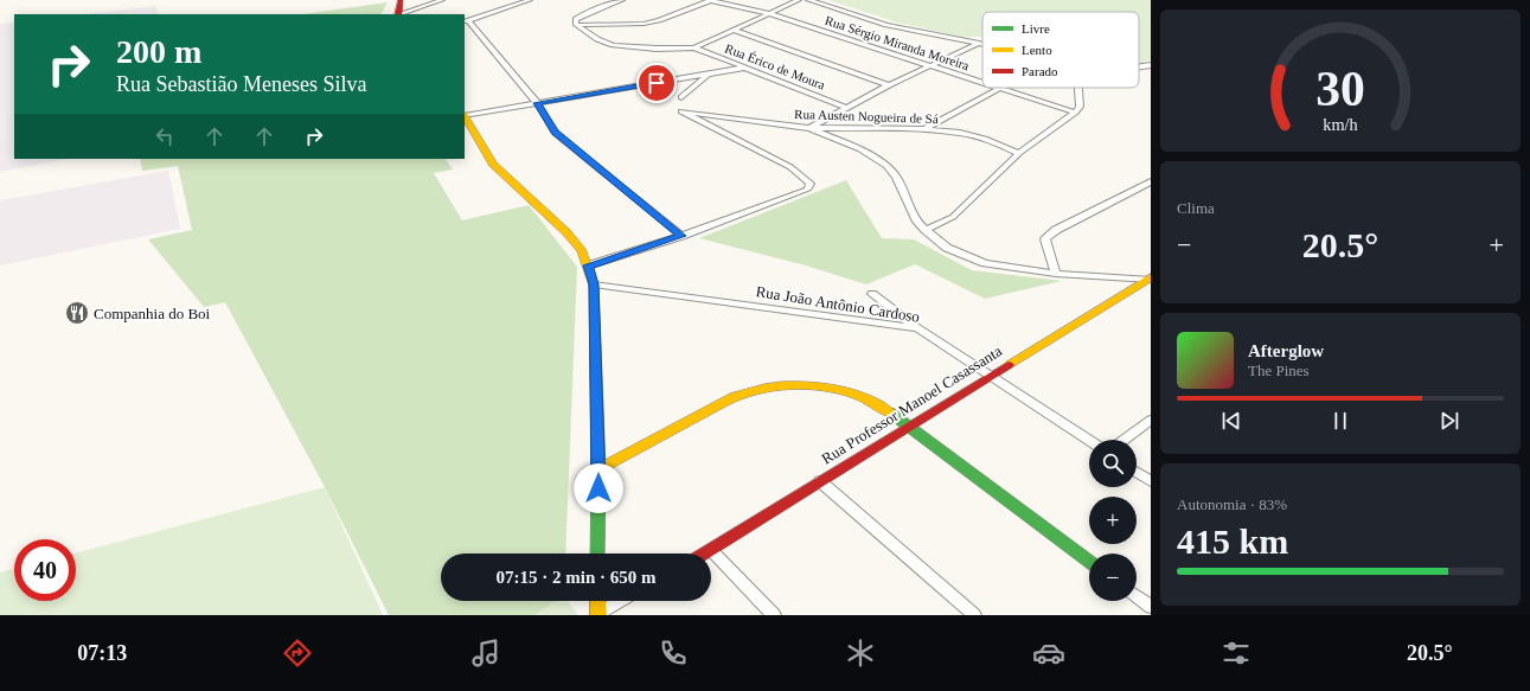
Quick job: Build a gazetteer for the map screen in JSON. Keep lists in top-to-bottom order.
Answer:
{
  "streets": {
    "street": [
      "Rua Sérgio Miranda Moreira",
      "Rua Érico de Moura",
      "Rua Austen Nogueira de Sá",
      "Rua João Antônio Cardoso",
      "Rua Professor Manoel Casassanta"
    ]
  },
  "crossings": [
    ["Rua João Antônio Cardoso", "Rua Professor Manoel Casassanta"]
  ],
  "places": {
    "restaurant": ["Companhia do Boi"]
  },
  "legend": ["Livre", "Lento", "Parado"],
  "page": {
    "turn": ["200 m", "Rua Sebastião Meneses Silva"],
    "tile": [
      "Clima",
      ["Autonomia · 83%", "415 km"]
    ],
    "heat": ["−", "20.5°", "+"],
    "song": ["Afterglow", "The Pines"],
    "map_buttons": ["+", "−"],
    "limit": "40",
    "trip": "07:15 · 2 min · 650 m",
    "tabs": ["07:13", "20.5°"],
    "gauge": ["30", "km/h"]
  }
}
